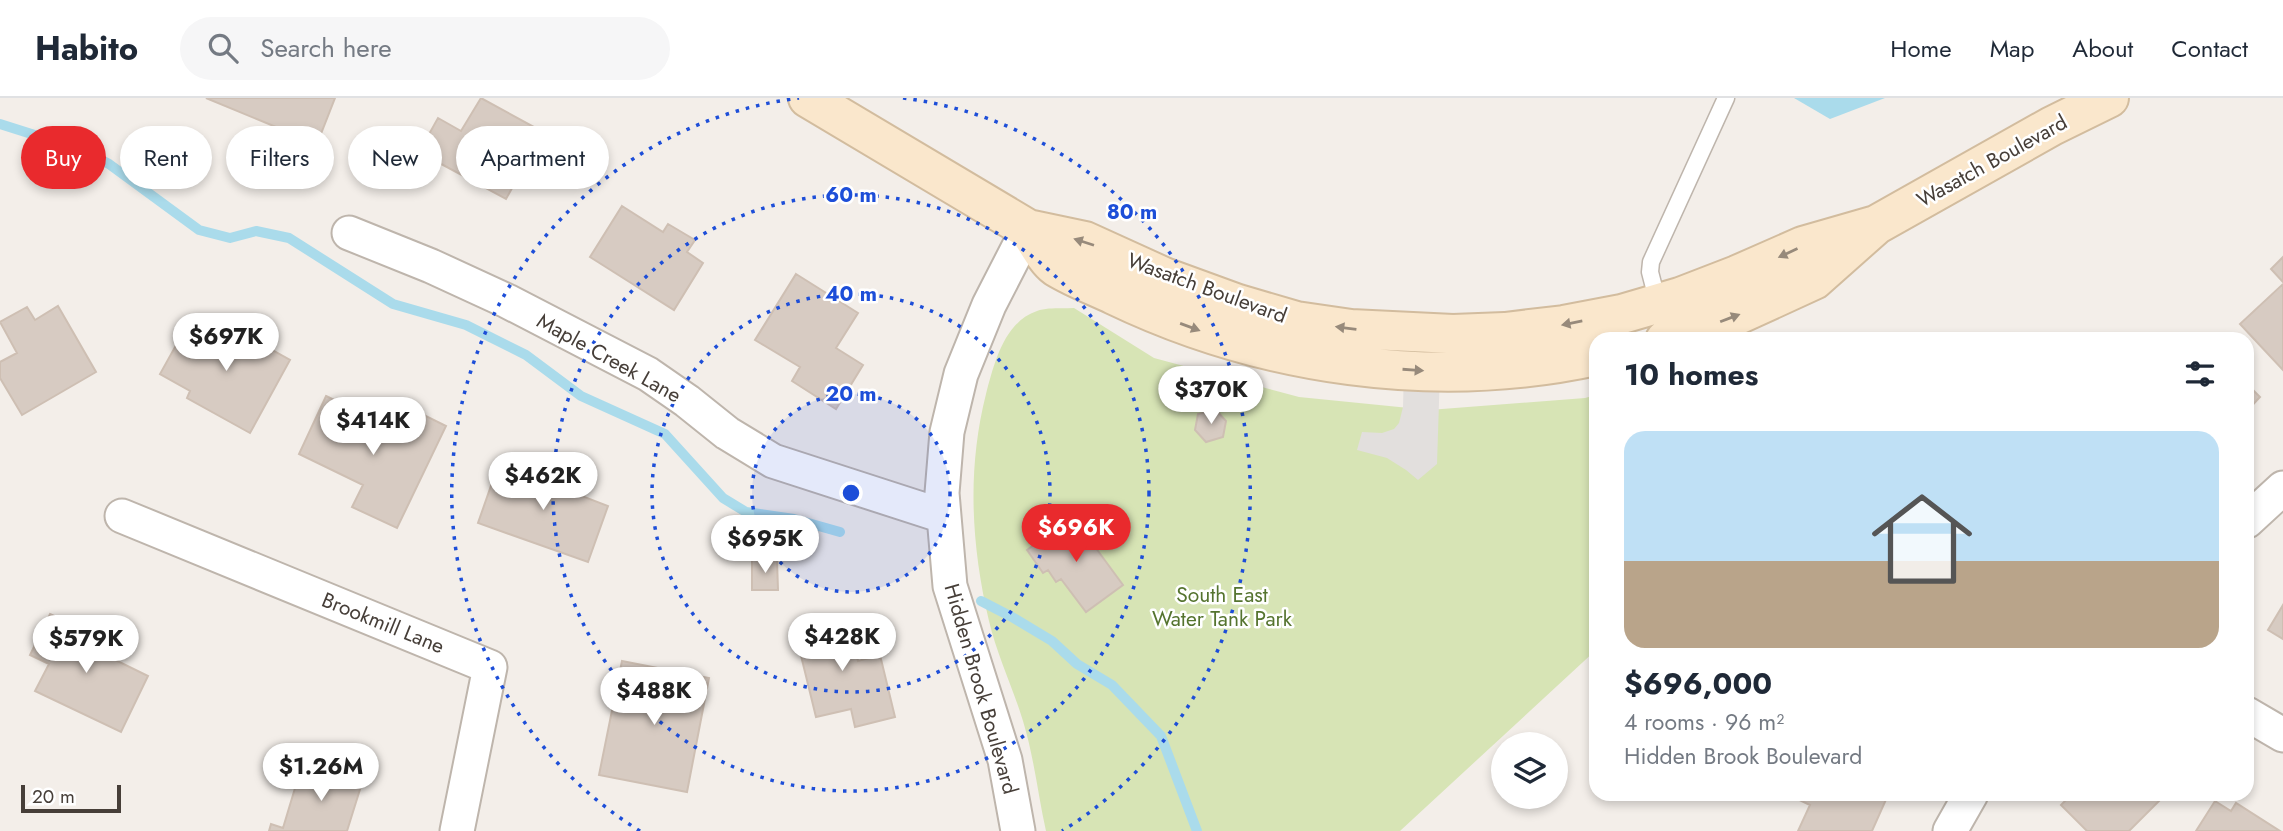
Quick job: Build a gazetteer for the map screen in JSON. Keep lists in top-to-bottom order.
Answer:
{
  "streets": {
    "main road": ["Wasatch Boulevard"],
    "street": ["Maple Creek Lane", "Brookmill Lane", "Hidden Brook Boulevard"]
  },
  "crossings": [
    ["Wasatch Boulevard", "Hidden Brook Boulevard"],
    ["Maple Creek Lane", "Hidden Brook Boulevard"]
  ],
  "parks": ["South East Water Tank Park"],
  "scale_bar": "20 m",
  "page": {
    "header": "Habito",
    "search": "Search here",
    "nav": [
      "Home",
      "Map",
      "About",
      "Contact"
    ],
    "chip": [
      "Buy",
      "Rent",
      "Filters",
      "New",
      "Apartment"
    ],
    "price": [
      "$697K",
      "$370K",
      "$414K",
      "$462K",
      "$696K",
      "$695K",
      "$428K",
      "$579K",
      "$488K",
      "$1.26M"
    ],
    "heading": "10 homes",
    "list": [
      {
        "name": "$696,000",
        "note": "4 rooms · 96 m² · Hidden Brook Boulevard"
      }
    ],
    "scale": "20 m"
  },
  "rings": [
    "60 m",
    "80 m",
    "40 m",
    "20 m"
  ]
}
